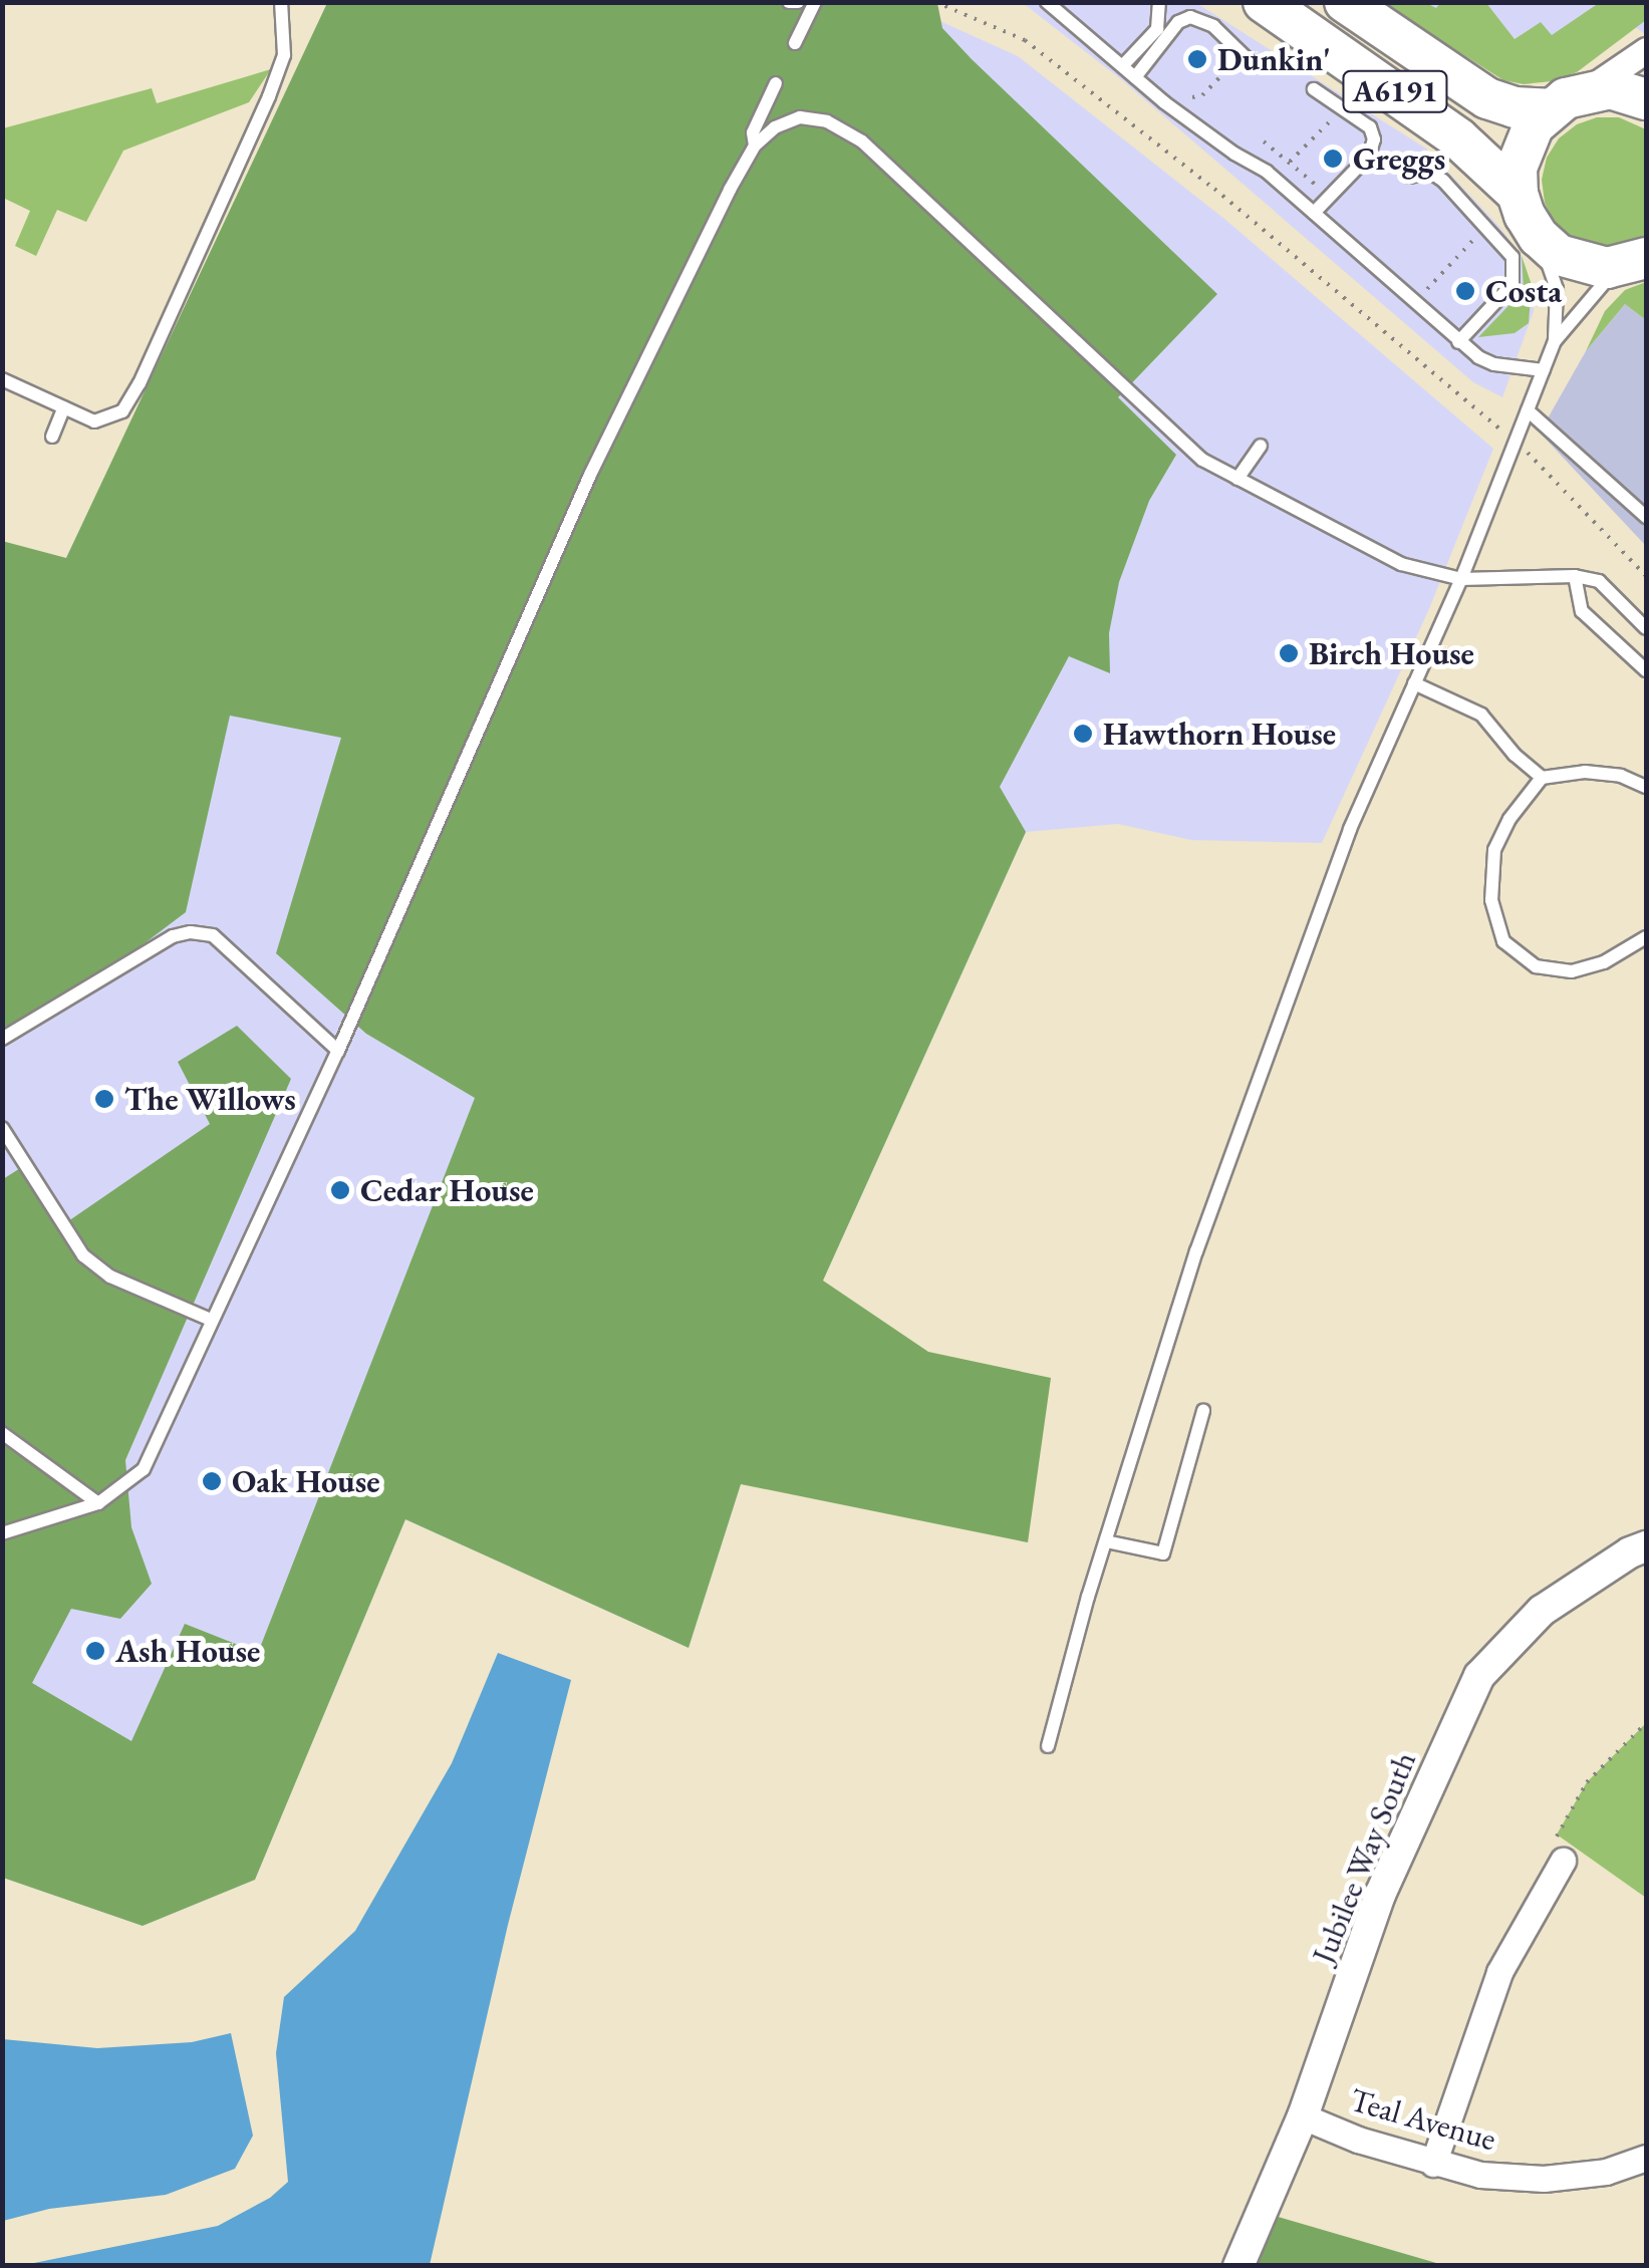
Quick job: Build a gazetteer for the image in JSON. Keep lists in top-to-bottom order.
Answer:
{
  "streets": {
    "main road": ["A6191"],
    "street": ["Jubilee Way South", "Teal Avenue"]
  },
  "crossings": [
    ["Jubilee Way South", "Teal Avenue"]
  ],
  "places": [
    "Dunkin'",
    "Greggs",
    "Costa",
    "Birch House",
    "Hawthorn House",
    "The Willows",
    "Cedar House",
    "Oak House",
    "Ash House"
  ]
}
